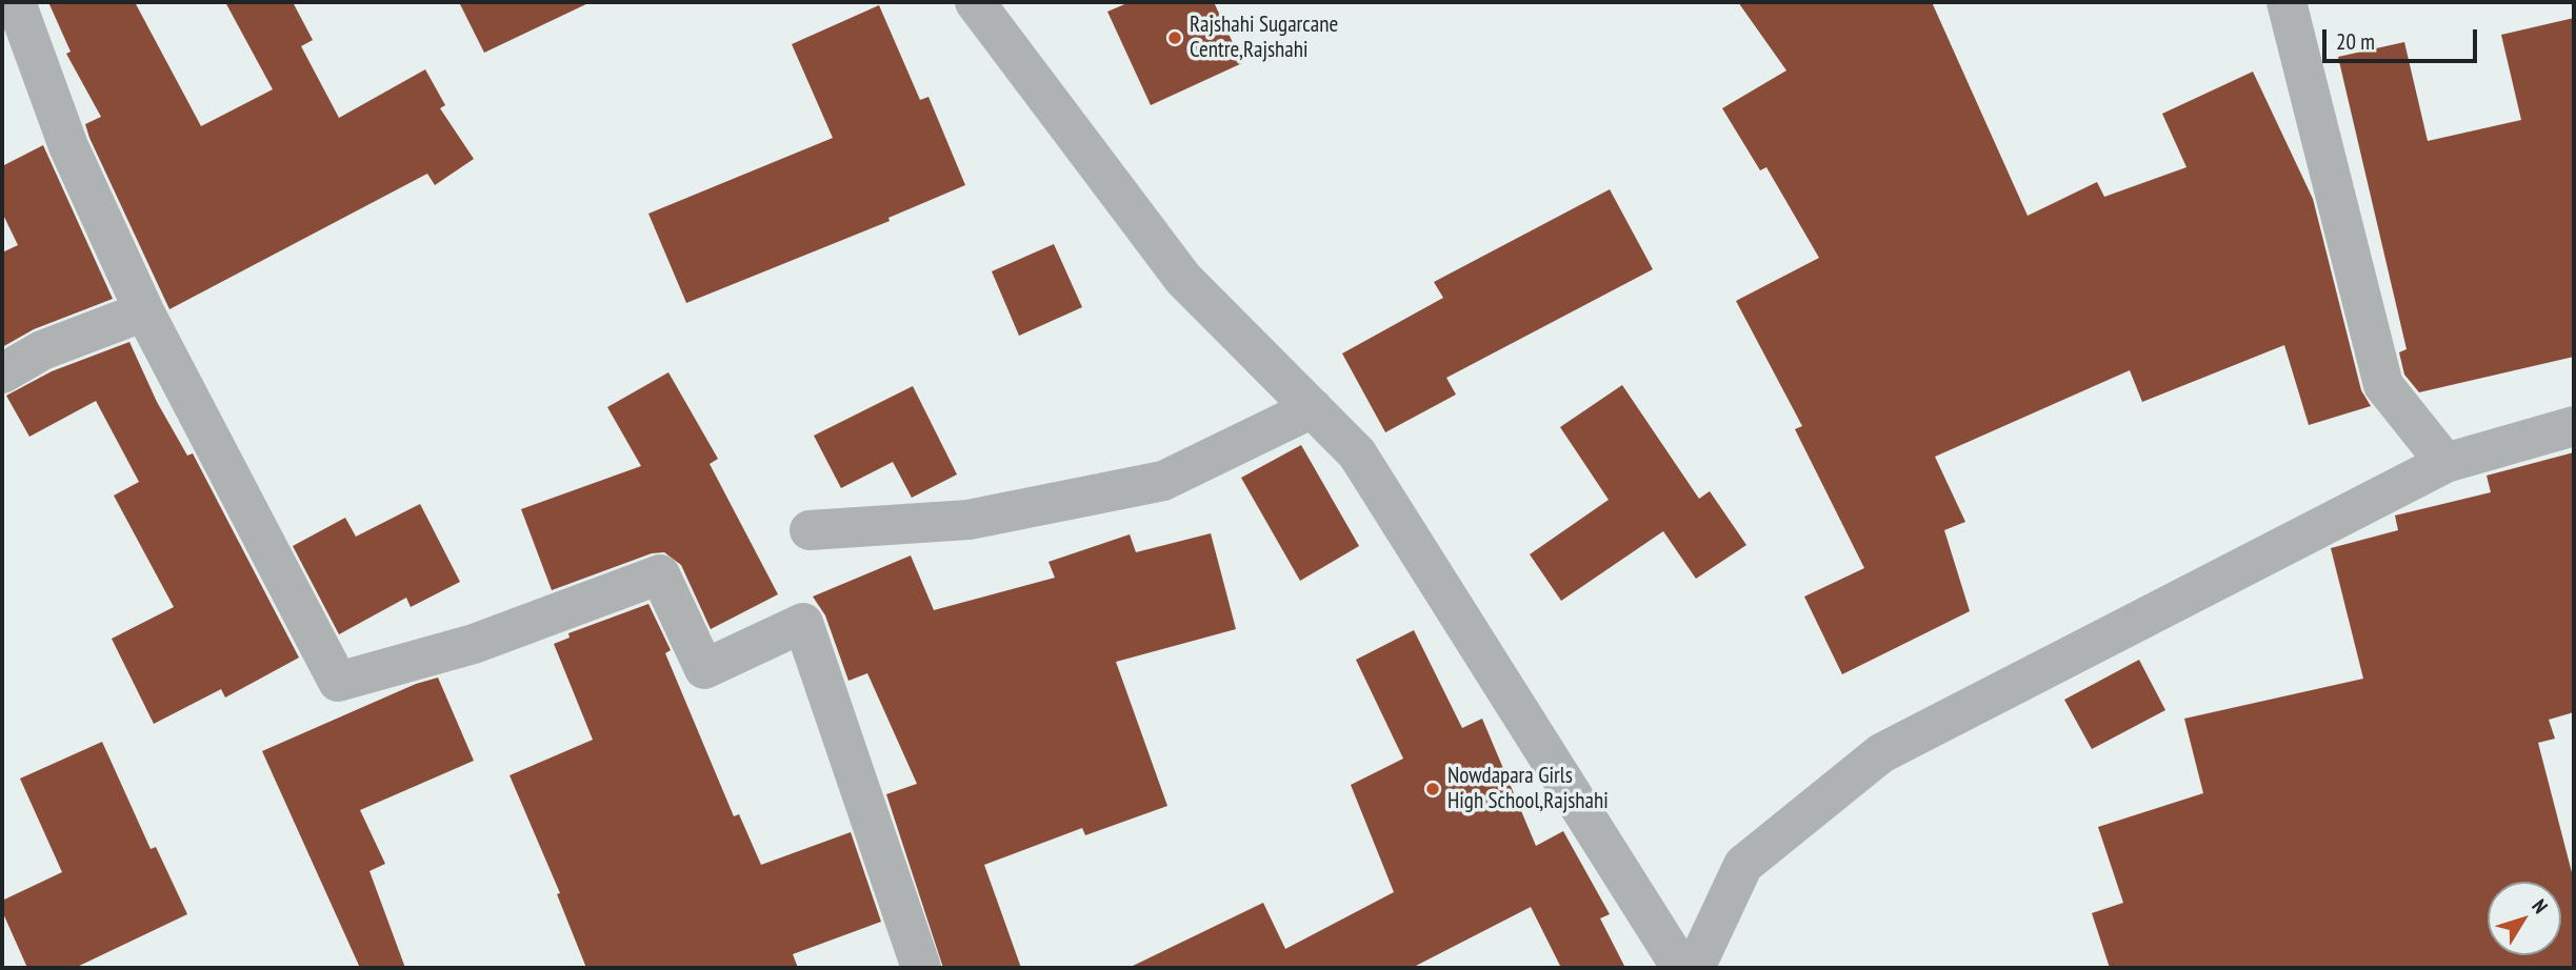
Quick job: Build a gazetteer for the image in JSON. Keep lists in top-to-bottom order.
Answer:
{
  "places": ["Rajshahi Sugarcane Centre,Rajshahi", "Nowdapara Girls High School,Rajshahi"],
  "scale_bar": "20 m",
  "north": "top right"
}
